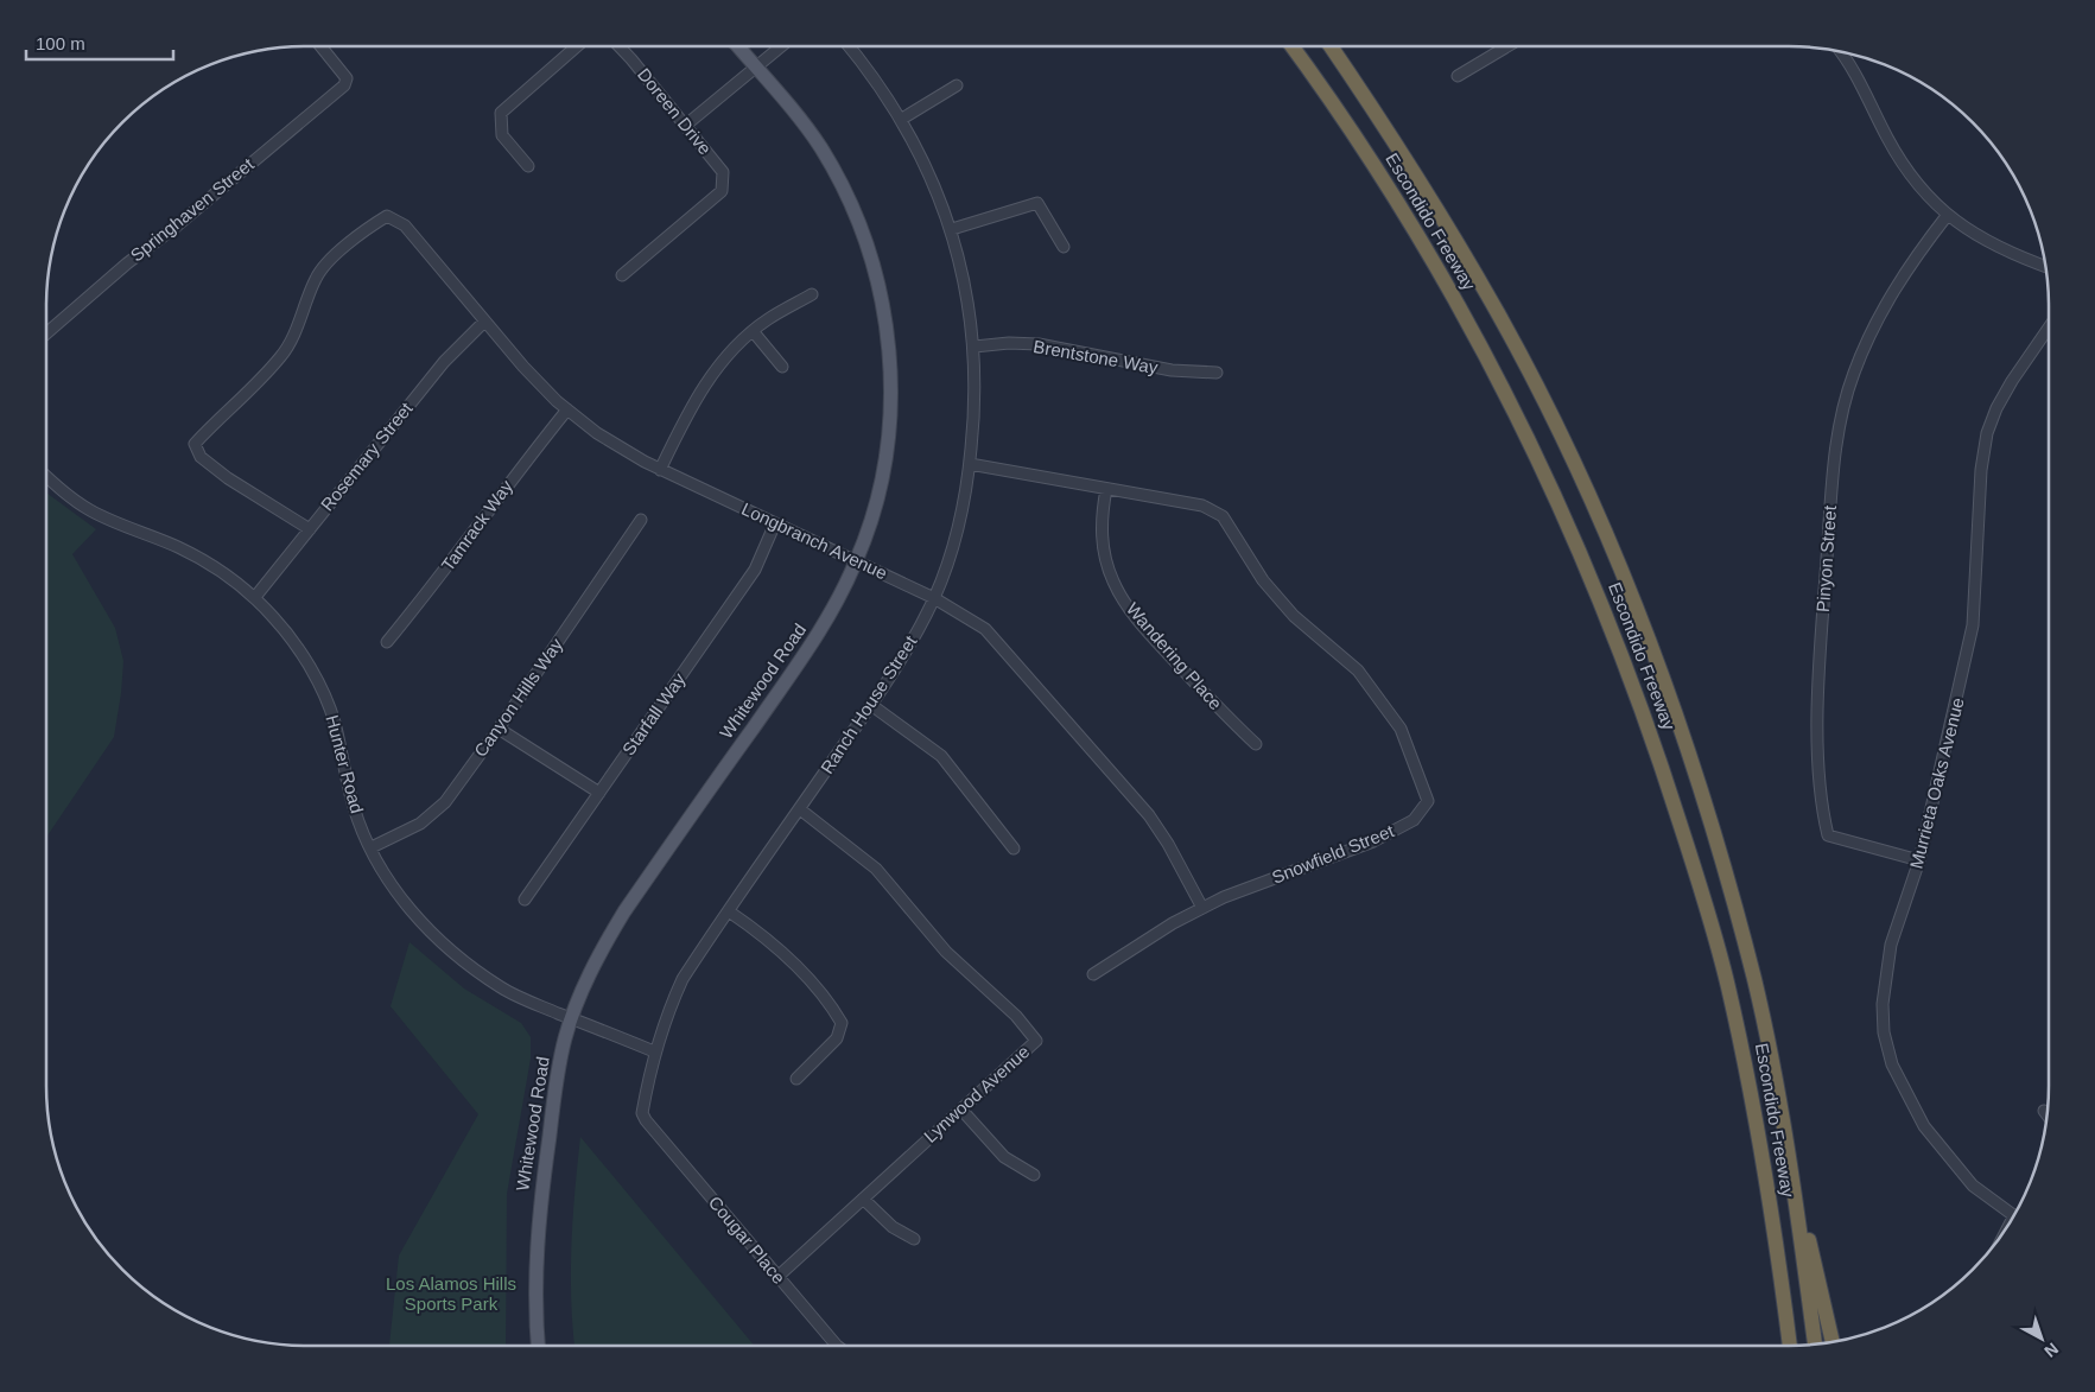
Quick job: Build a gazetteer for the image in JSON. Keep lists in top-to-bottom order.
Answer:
{
  "streets": {
    "highway": ["Escondido Freeway"],
    "main road": ["Whitewood Road"],
    "street": [
      "Doreen Drive",
      "Springhaven Street",
      "Brentstone Way",
      "Rosemary Street",
      "Tamrack Way",
      "Longbranch Avenue",
      "Pinyon Street",
      "Wandering Place",
      "Canyon Hills Way",
      "Ranch House Street",
      "Starfall Way",
      "Hunter Road",
      "Murrieta Oaks Avenue",
      "Snowfield Street",
      "Lynwood Avenue",
      "Cougar Place"
    ]
  },
  "crossings": [
    ["Brentstone Way", "Ranch House Street"],
    ["Rosemary Street", "Longbranch Avenue"],
    ["Rosemary Street", "Hunter Road"],
    ["Tamrack Way", "Longbranch Avenue"],
    ["Longbranch Avenue", "Whitewood Road"],
    ["Longbranch Avenue", "Ranch House Street"],
    ["Longbranch Avenue", "Starfall Way"],
    ["Longbranch Avenue", "Snowfield Street"],
    ["Pinyon Street", "Murrieta Oaks Avenue"],
    ["Wandering Place", "Snowfield Street"],
    ["Whitewood Road", "Hunter Road"],
    ["Canyon Hills Way", "Hunter Road"],
    ["Ranch House Street", "Hunter Road"],
    ["Ranch House Street", "Lynwood Avenue"],
    ["Ranch House Street", "Cougar Place"],
    ["Lynwood Avenue", "Cougar Place"]
  ],
  "parks": ["Los Alamos Hills Sports Park"],
  "scale_bar": "100 m",
  "north": "bottom right"
}
